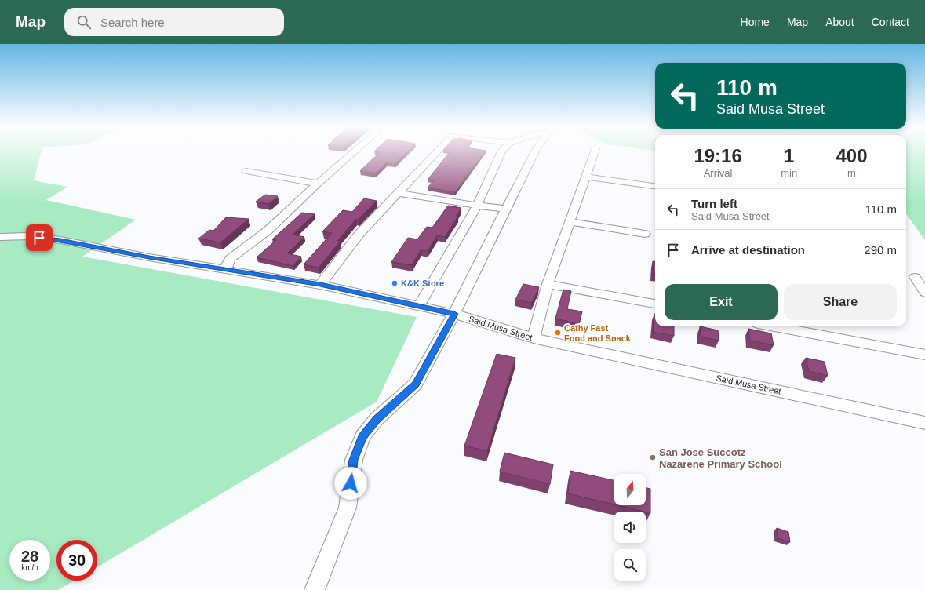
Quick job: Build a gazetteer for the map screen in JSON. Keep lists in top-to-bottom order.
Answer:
{
  "streets": {
    "street": ["Said Musa Street"]
  },
  "places": ["K&K Store", "Cathy Fast Food and Snack", "San Jose Succotz Nazarene Primary School"],
  "north": "top",
  "page": {
    "header": "Map",
    "search": "Search here",
    "nav": [
      "Home",
      "Map",
      "About",
      "Contact"
    ],
    "turn": ["110 m", "Said Musa Street"],
    "eta": [
      "19:16",
      "Arrival",
      "1",
      "min",
      "400",
      "m"
    ],
    "list": [
      {
        "name": "Turn left",
        "note": "Said Musa Street",
        "value": "110 m"
      },
      {
        "name": "Arrive at destination",
        "value": "290 m"
      }
    ],
    "buttons": ["Exit", "Share"],
    "speed": "28 km/h",
    "limit": "30"
  }
}
